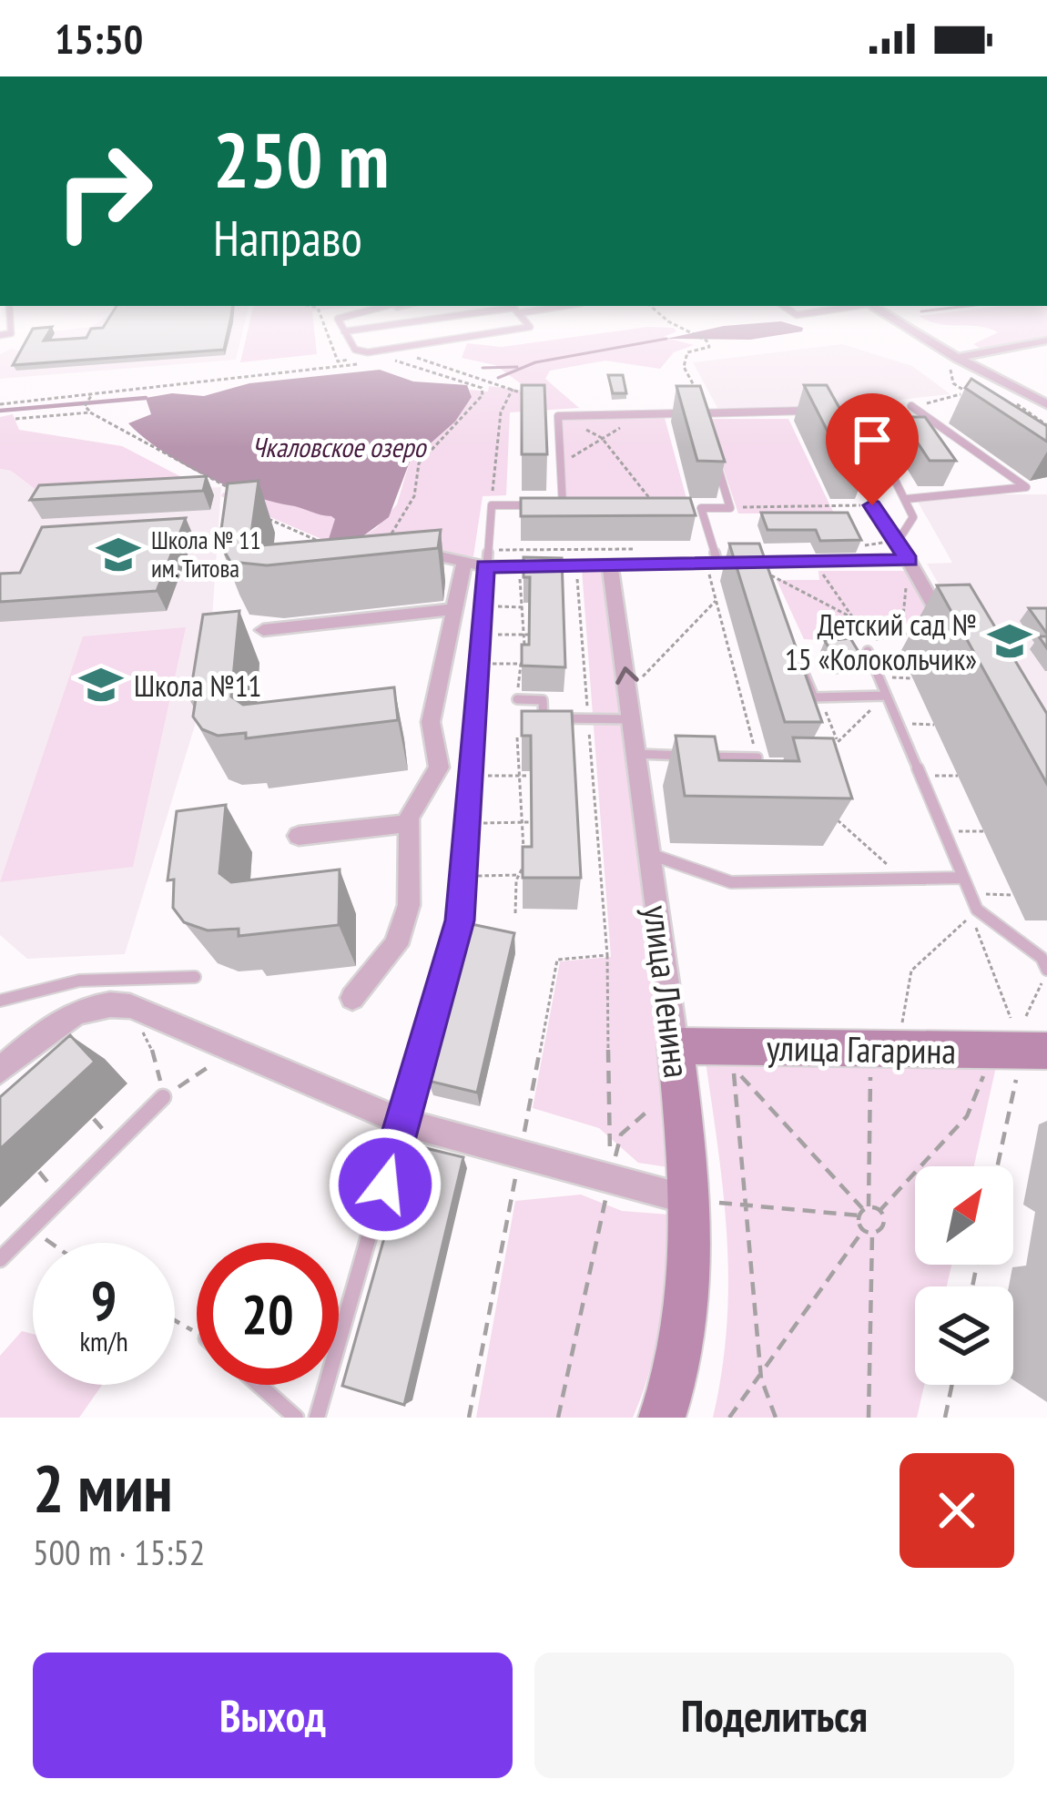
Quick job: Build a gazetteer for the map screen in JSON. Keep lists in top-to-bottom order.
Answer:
{
  "streets": {
    "street": ["улица Ленина", "улица Гагарина"]
  },
  "crossings": [
    ["улица Ленина", "улица Гагарина"]
  ],
  "water": ["Чкаловское озеро"],
  "places": {
    "school or university": ["Школа № 11 им. Титова", "Детский сад № 15 «Колокольчик»", "Школа №11"]
  },
  "north": "top right",
  "page": {
    "status": "15:50",
    "turn": ["250 m", "Направо"],
    "speed": "9 km/h",
    "limit": "20",
    "heading": ["2 мин", "500 m · 15:52"],
    "buttons": ["Выход", "Поделиться"]
  }
}
